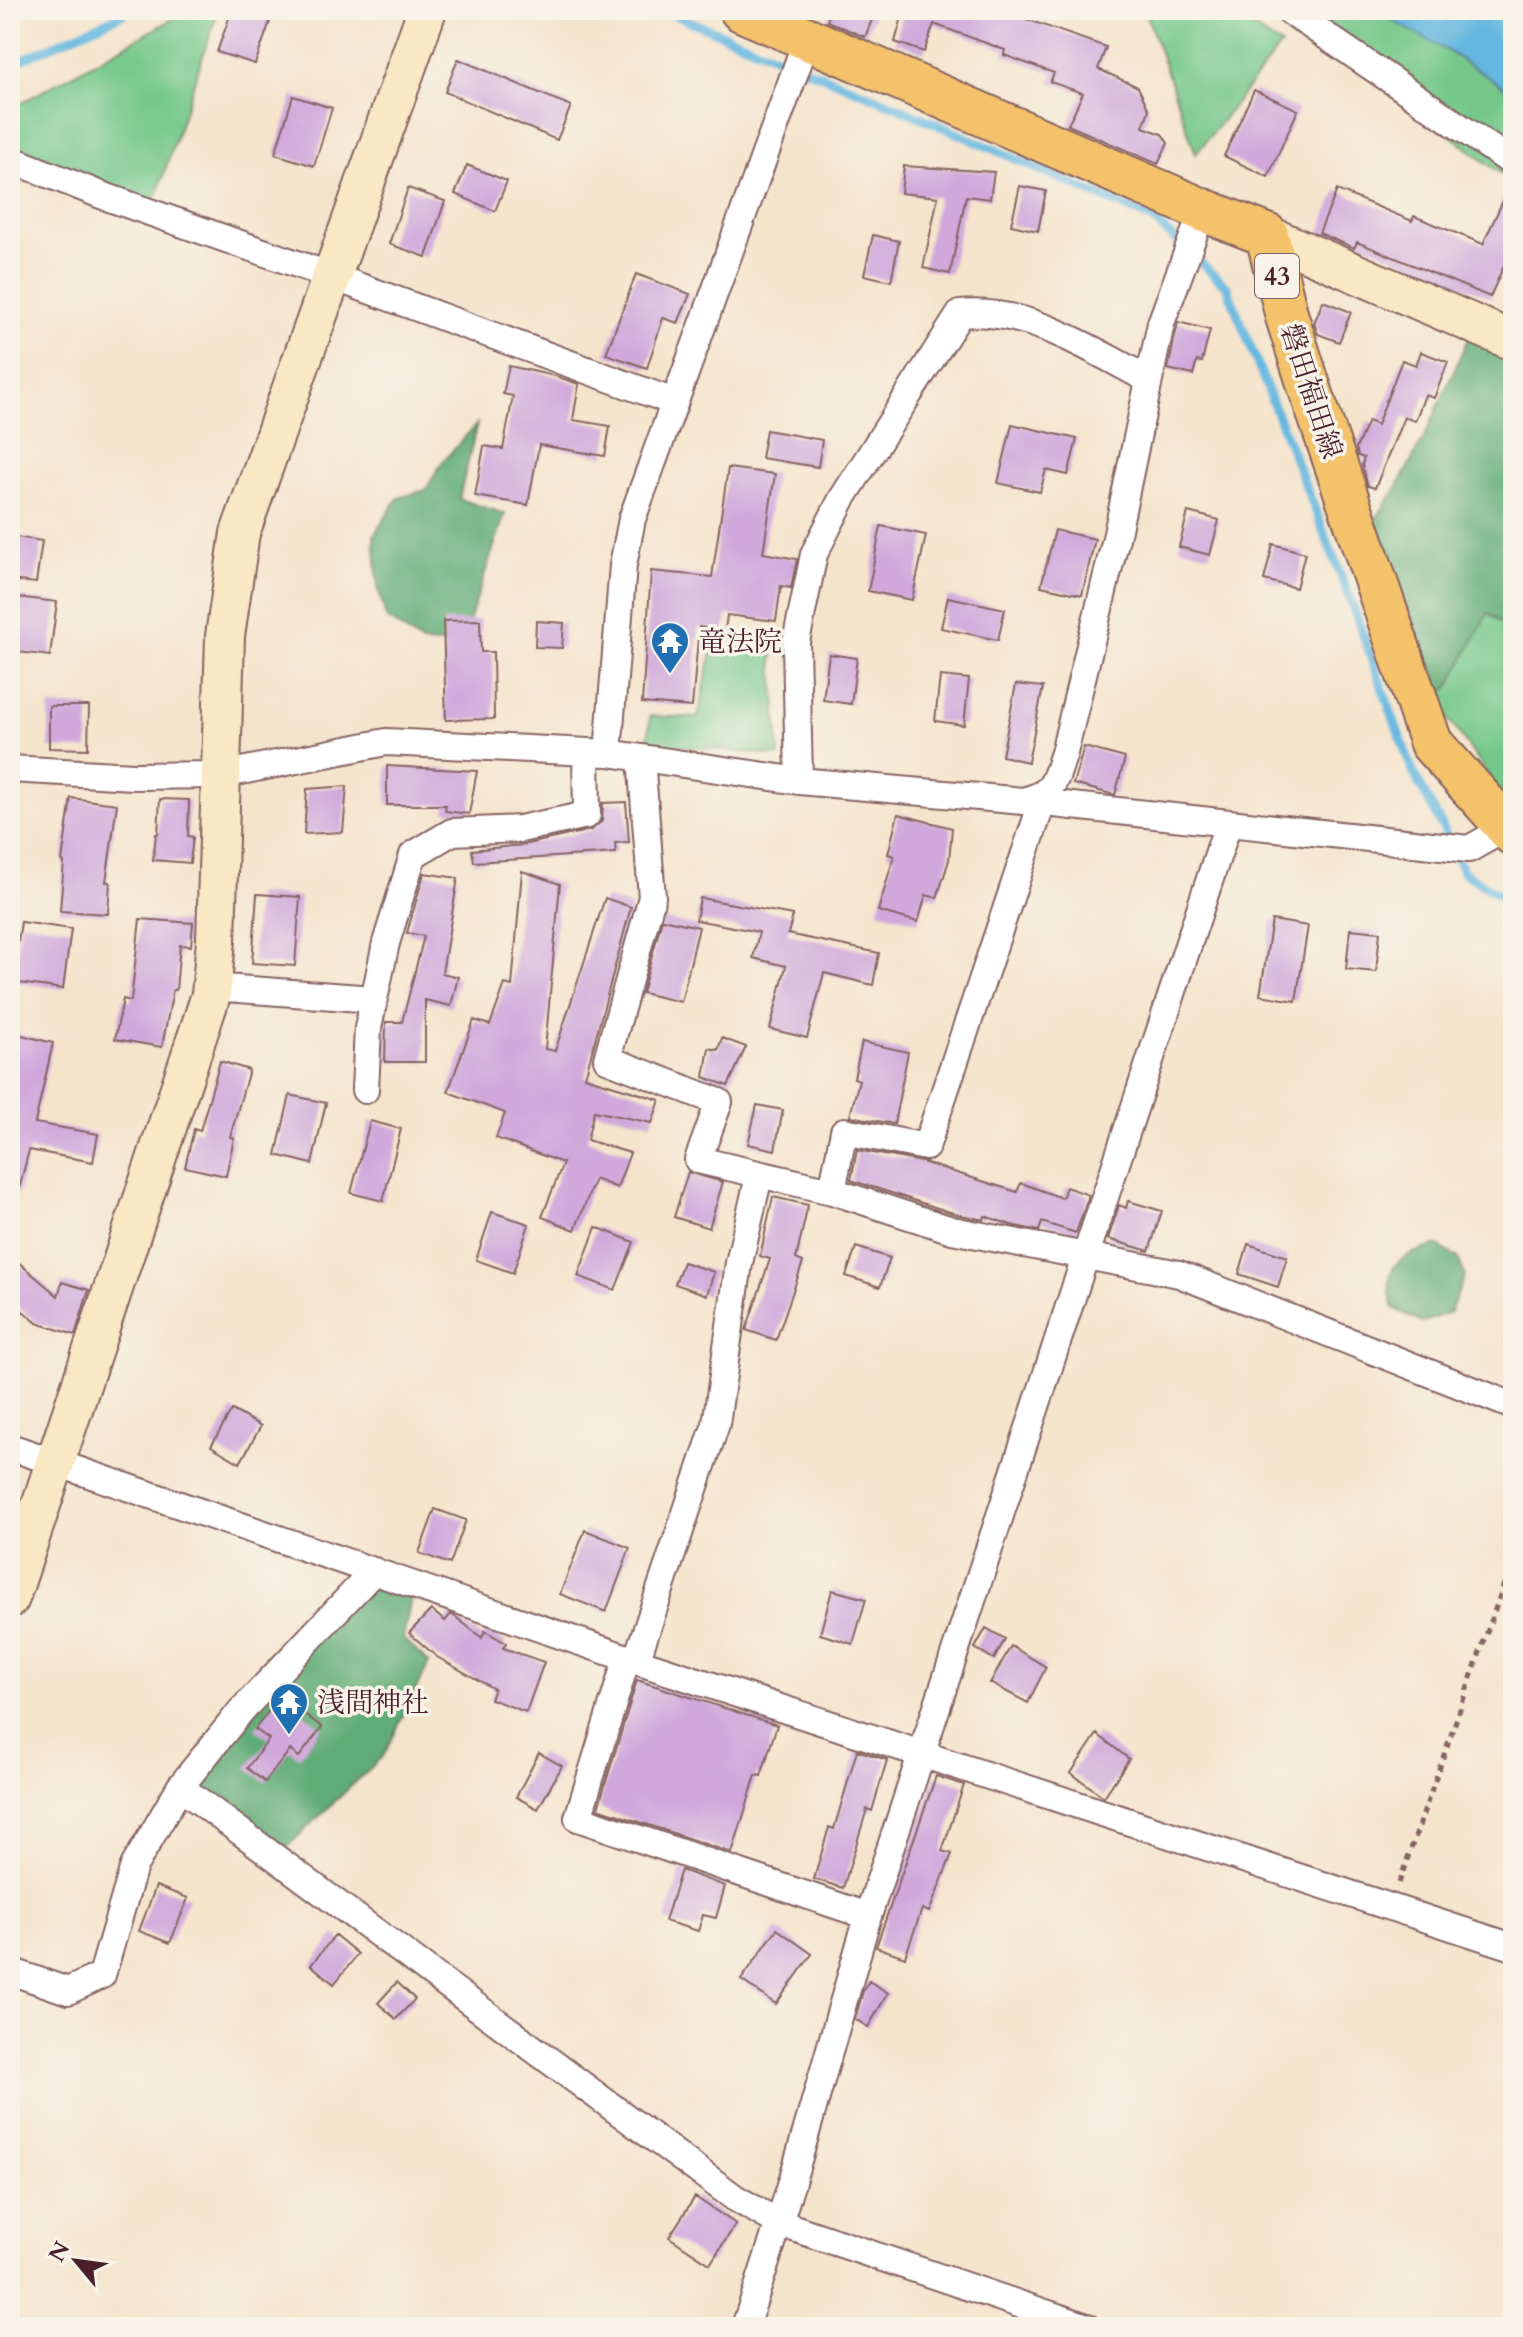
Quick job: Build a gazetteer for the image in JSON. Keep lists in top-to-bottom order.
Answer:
{
  "streets": {
    "main road": ["43", "磐田福田線"]
  },
  "crossings": [
    ["43", "磐田福田線"]
  ],
  "places": {
    "temple": ["竜法院", "浅間神社"]
  },
  "north": "top left"
}
